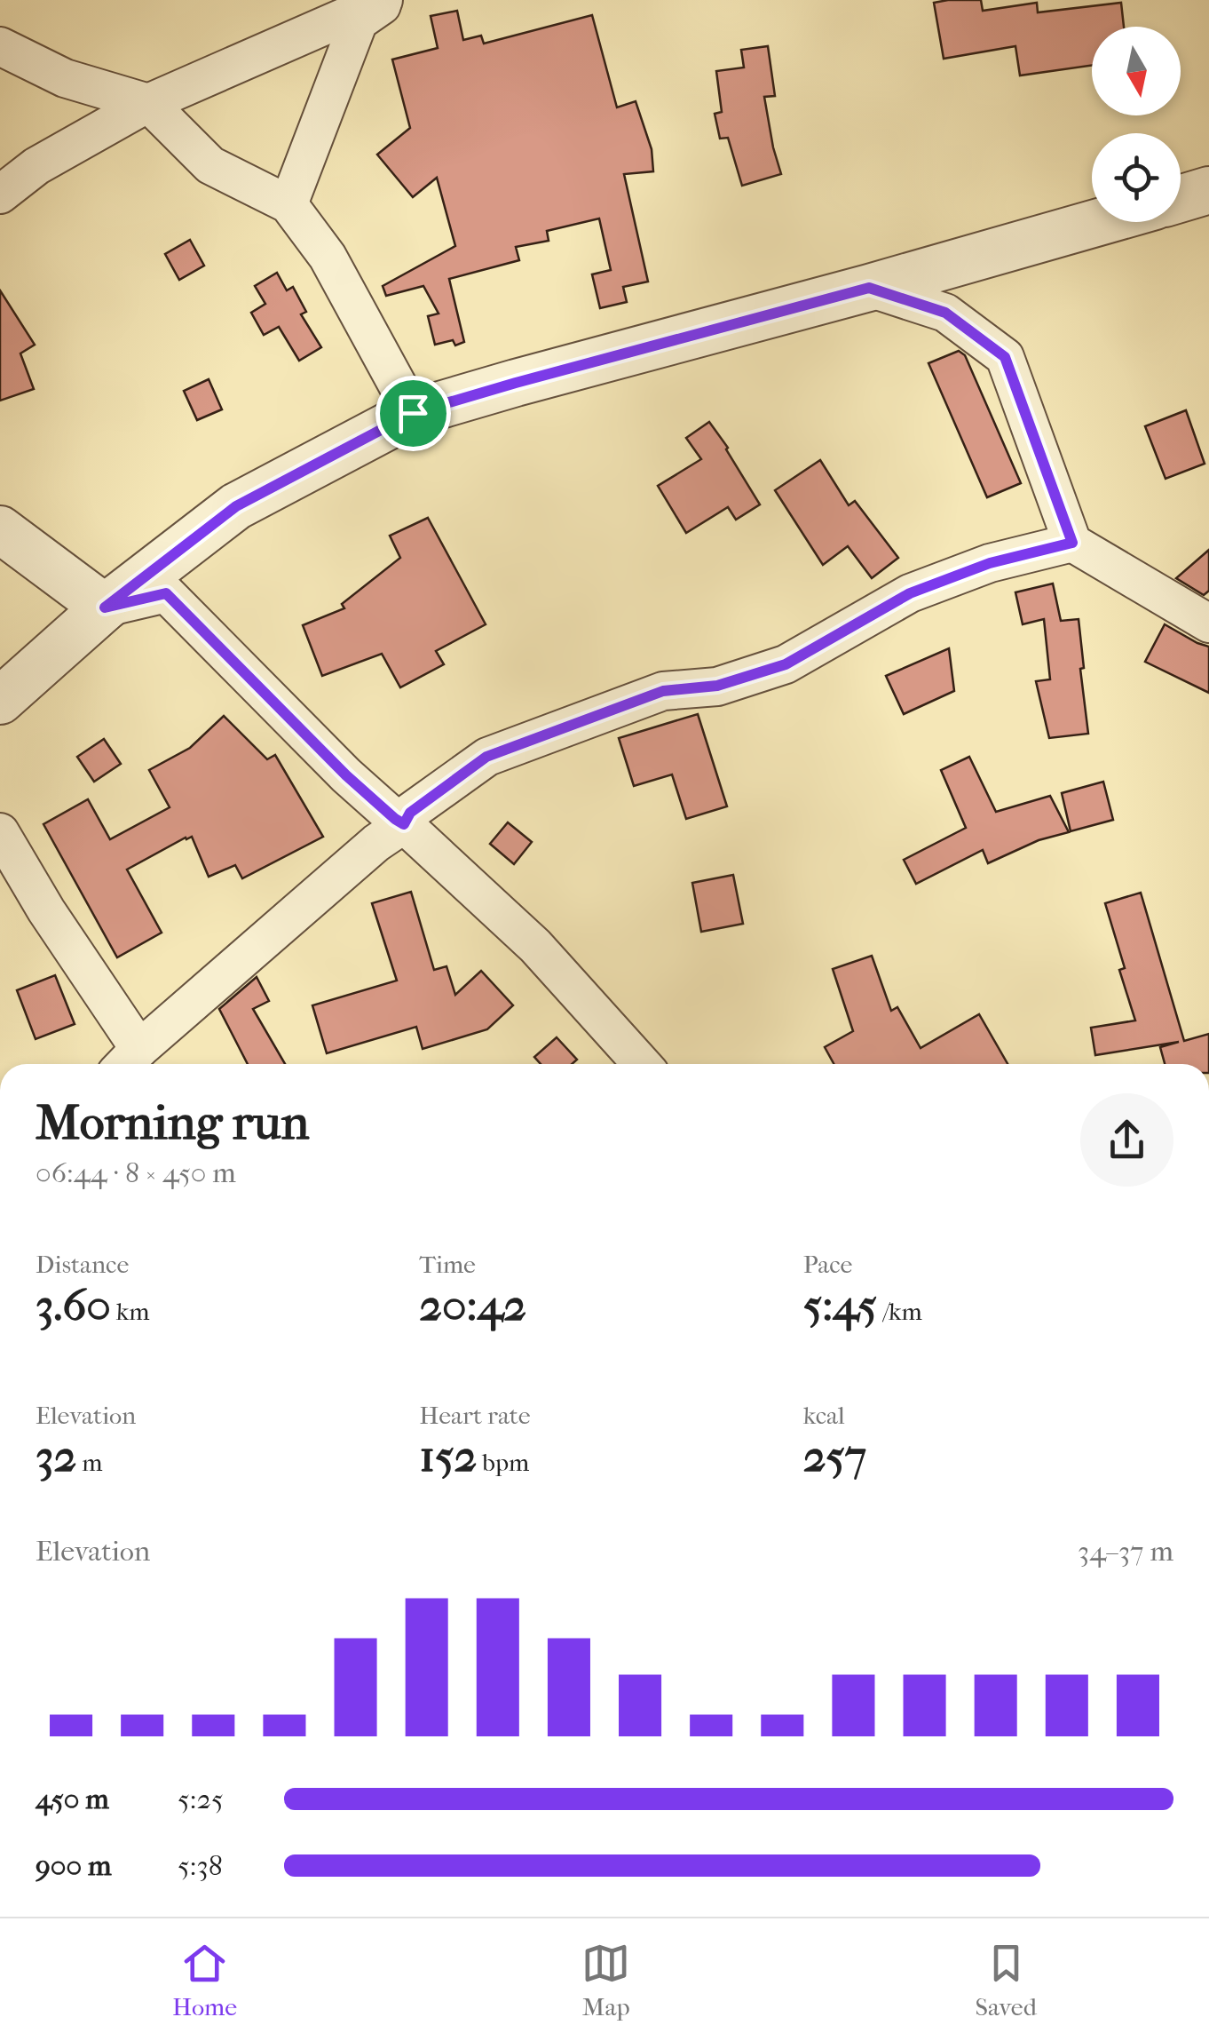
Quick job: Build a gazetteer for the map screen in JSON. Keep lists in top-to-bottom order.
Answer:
{
  "north": "bottom",
  "page": {
    "heading": ["Morning run", "06:44 · 8 × 450 m"],
    "stats": [
      ["Distance", "3.60 km"],
      ["Time", "20:42"],
      ["Pace", "5:45 /km"],
      ["Elevation", "32 m"],
      ["Heart rate", "152 bpm"],
      ["kcal", "257"]
    ],
    "chart": ["Elevation", "34–37 m"],
    "list": [
      {
        "name": "450 m",
        "note": "5:25"
      },
      {
        "name": "900 m",
        "note": "5:38"
      }
    ],
    "tabs": ["Home", "Map", "Saved"]
  }
}
